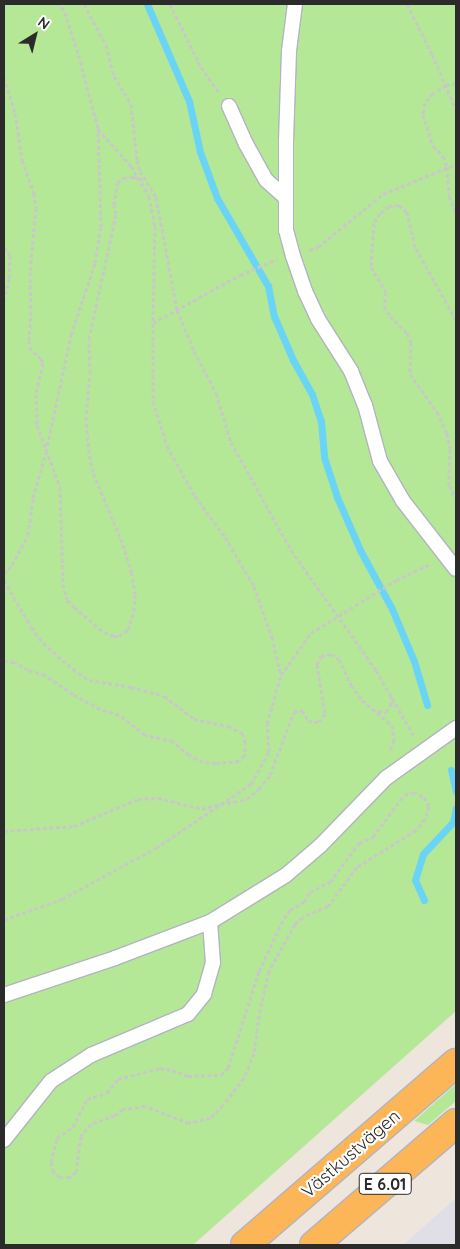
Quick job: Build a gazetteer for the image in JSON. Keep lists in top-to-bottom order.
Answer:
{
  "streets": {
    "highway": ["Västkustvägen", "E 6.01"]
  },
  "north": "top right"
}
